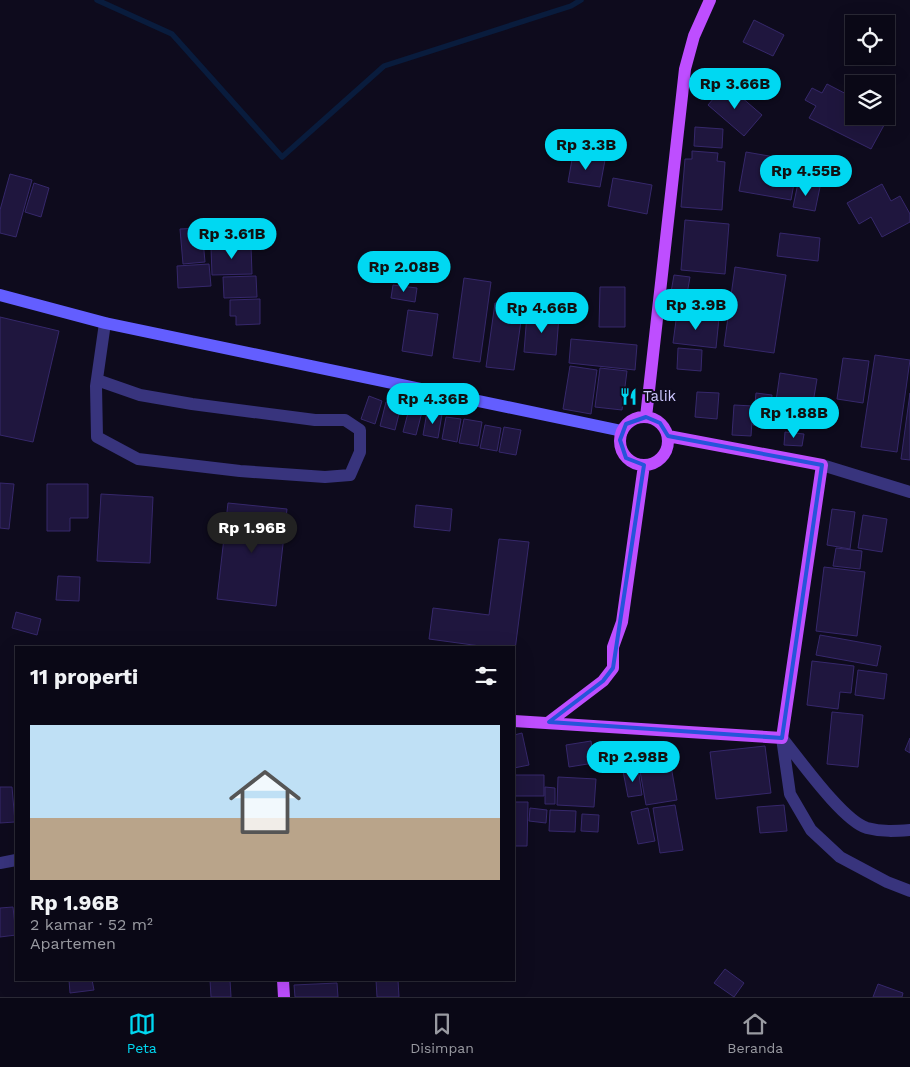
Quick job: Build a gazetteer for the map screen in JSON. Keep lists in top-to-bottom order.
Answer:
{
  "places": {
    "restaurant": ["Talik"]
  },
  "page": {
    "price": [
      "Rp 3.66B",
      "Rp 3.3B",
      "Rp 4.55B",
      "Rp 3.61B",
      "Rp 2.08B",
      "Rp 3.9B",
      "Rp 4.66B",
      "Rp 4.36B",
      "Rp 1.88B",
      "Rp 1.96B",
      "Rp 2.98B"
    ],
    "heading": "11 properti",
    "list": [
      {
        "name": "Rp 1.96B",
        "note": "2 kamar · 52 m² · Apartemen"
      }
    ],
    "tabs": ["Peta", "Disimpan", "Beranda"]
  }
}
